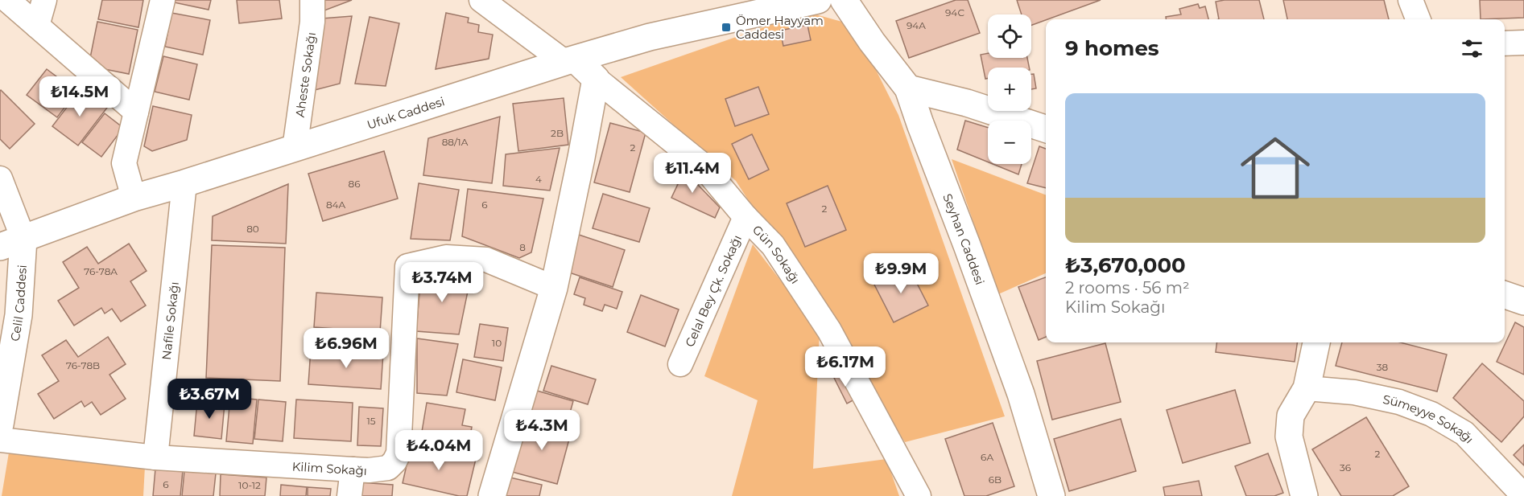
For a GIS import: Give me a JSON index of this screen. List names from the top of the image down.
{
  "streets": {
    "street": [
      "Aheste Sokağı",
      "Ufuk Caddesi",
      "Seyhan Caddesi",
      "Gün Sokağı",
      "Celal Bey Çk. Sokağı",
      "Celil Caddesi",
      "Nafile Sokağı",
      "Sümeyye Sokağı",
      "Kilim Sokağı"
    ]
  },
  "crossings": [
    ["Aheste Sokağı", "Ufuk Caddesi"],
    ["Ufuk Caddesi", "Gün Sokağı"],
    ["Ufuk Caddesi", "Celil Caddesi"],
    ["Ufuk Caddesi", "Nafile Sokağı"],
    ["Gün Sokağı", "Celal Bey Çk. Sokağı"],
    ["Nafile Sokağı", "Kilim Sokağı"]
  ],
  "places": {
    "transit": ["Ömer Hayyam Caddesi"]
  },
  "house_numbers": [
    "94C",
    "94A",
    "2B",
    "88/1A",
    "2",
    "4",
    "86",
    "84A",
    "6",
    "2",
    "80",
    "8",
    "76-78A",
    "10",
    "76-78B",
    "38",
    "15",
    "2",
    "6A",
    "36",
    "6B",
    "6",
    "10-12"
  ],
  "page": {
    "map_buttons": ["+", "−"],
    "heading": "9 homes",
    "price": [
      "₺14.5M",
      "₺11.4M",
      "₺9.9M",
      "₺3.74M",
      "₺6.96M",
      "₺6.17M",
      "₺3.67M",
      "₺4.3M",
      "₺4.04M"
    ],
    "list": [
      {
        "name": "₺3,670,000",
        "note": "2 rooms · 56 m² · Kilim Sokağı"
      }
    ]
  }
}
